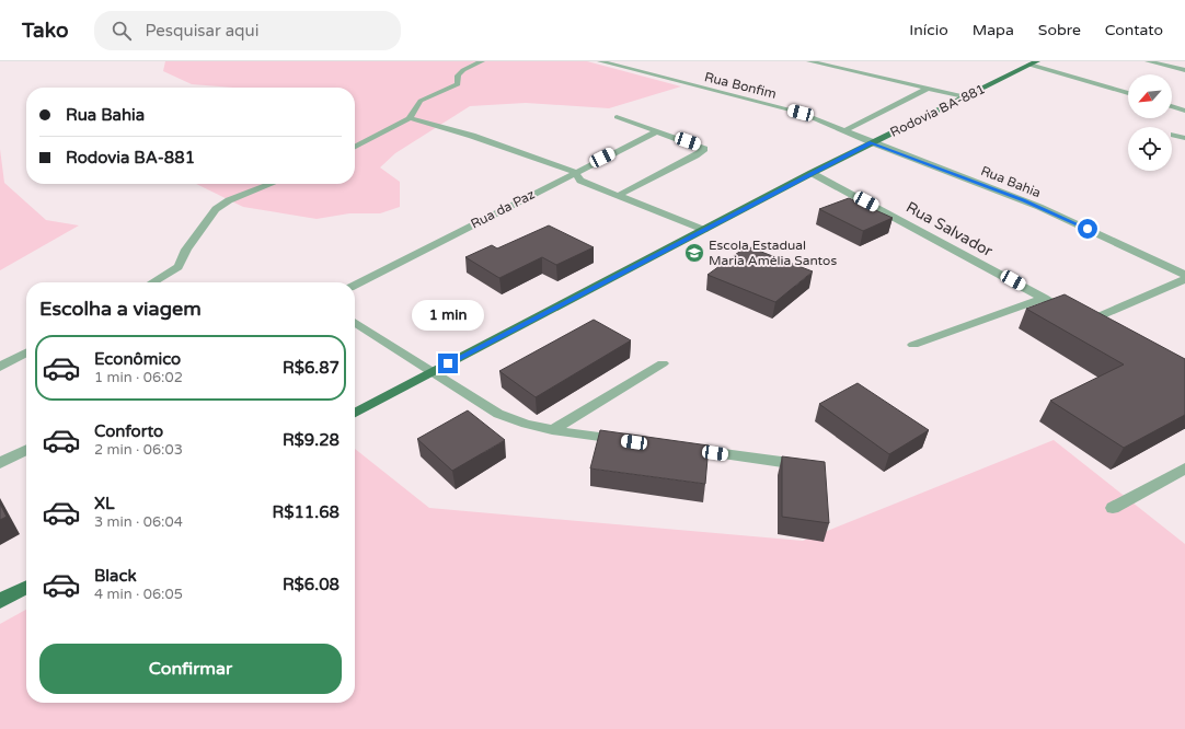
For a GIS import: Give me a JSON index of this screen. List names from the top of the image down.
{
  "streets": {
    "main road": ["Rodovia BA-881"],
    "street": [
      "Rua Bonfim",
      "Rua Bahia",
      "Rua da Paz",
      "Rua Salvador"
    ]
  },
  "crossings": [
    ["Rua Bonfim", "Rodovia BA-881"],
    ["Rua Bonfim", "Rua Bahia"],
    ["Rodovia BA-881", "Rua Bahia"],
    ["Rodovia BA-881", "Rua Salvador"]
  ],
  "places": {
    "school or university": ["Escola Estadual Maria Amélia Santos"]
  },
  "north": "bottom left",
  "page": {
    "header": "Tako",
    "search": "Pesquisar aqui",
    "nav": [
      "Início",
      "Mapa",
      "Sobre",
      "Contato"
    ],
    "banner": ["Rua Bahia", "Rodovia BA-881"],
    "heading": "Escolha a viagem",
    "bubble": "1 min",
    "list": [
      {
        "name": "Econômico",
        "note": "1 min · 06:02",
        "value": "R$6.87"
      },
      {
        "name": "Conforto",
        "note": "2 min · 06:03",
        "value": "R$9.28"
      },
      {
        "name": "XL",
        "note": "3 min · 06:04",
        "value": "R$11.68"
      },
      {
        "name": "Black",
        "note": "4 min · 06:05",
        "value": "R$6.08"
      }
    ],
    "buttons": "Confirmar"
  }
}
